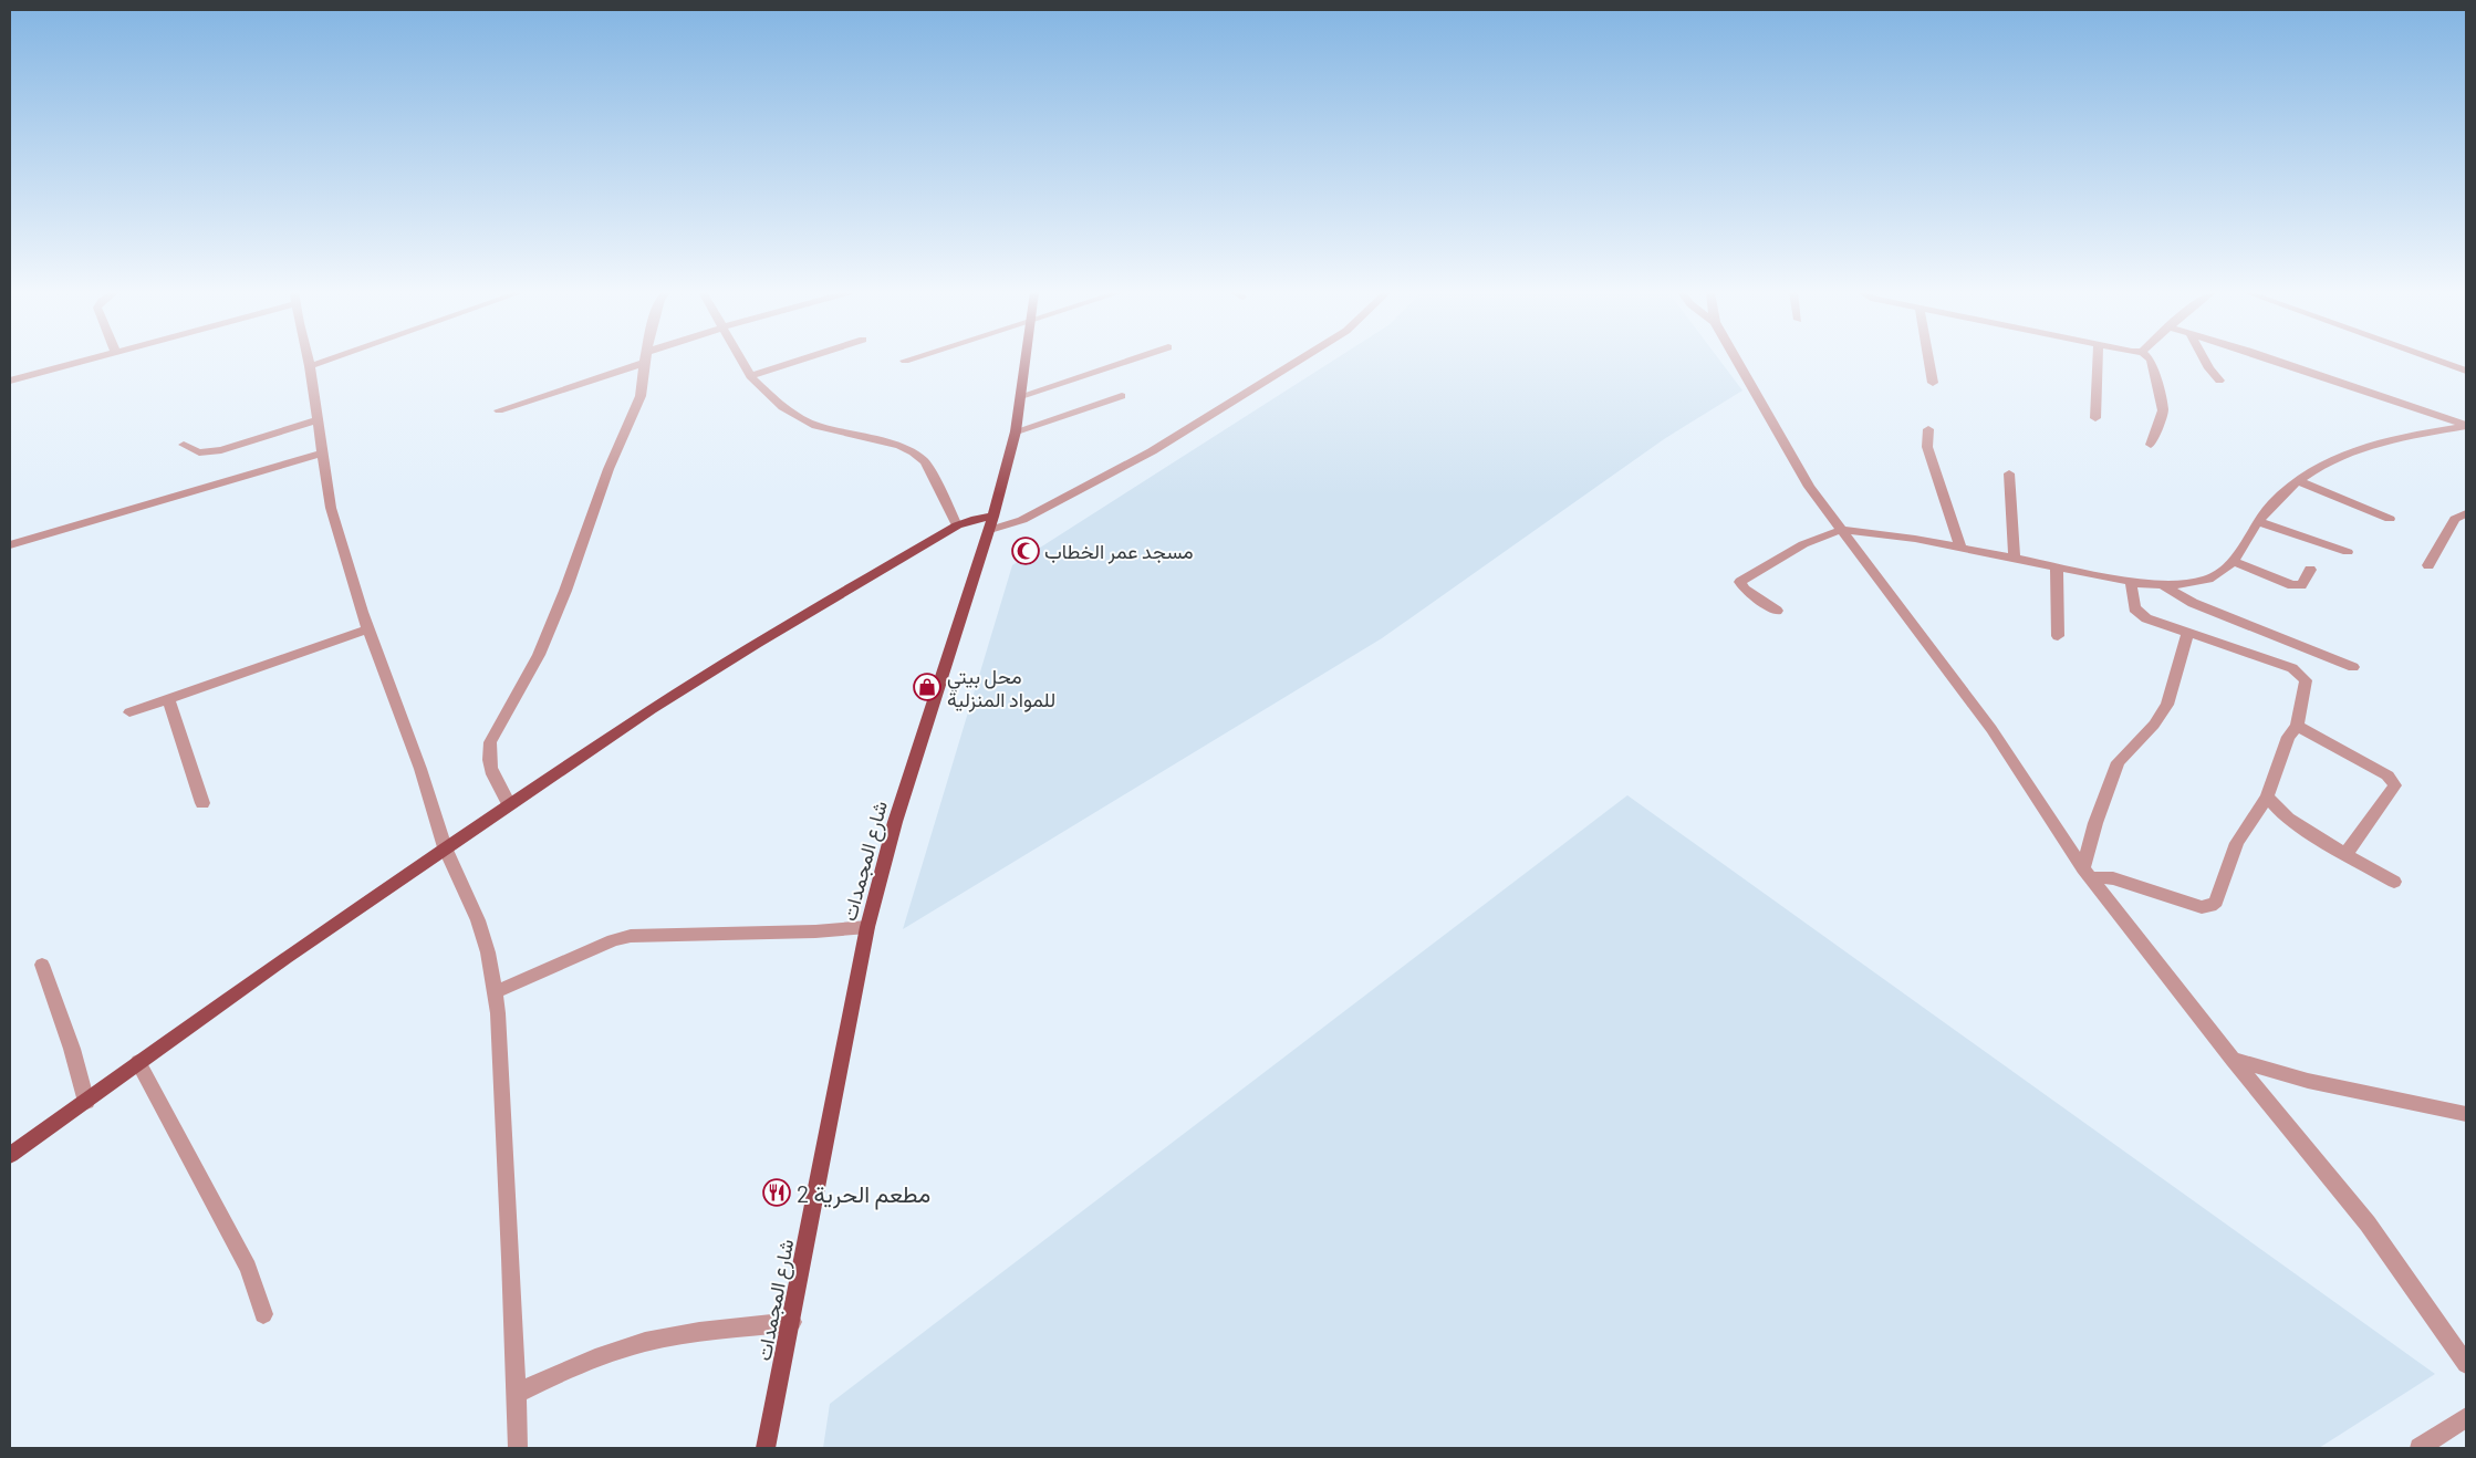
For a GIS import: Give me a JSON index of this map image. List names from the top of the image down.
{
  "streets": {
    "main road": ["شارع المجمدات"]
  },
  "places": {
    "mosque": ["مسجد عمر الخطاب"],
    "shop": ["محل بيتي للمواد المنزلية"],
    "restaurant": ["مطعم الحرية 2"]
  }
}
